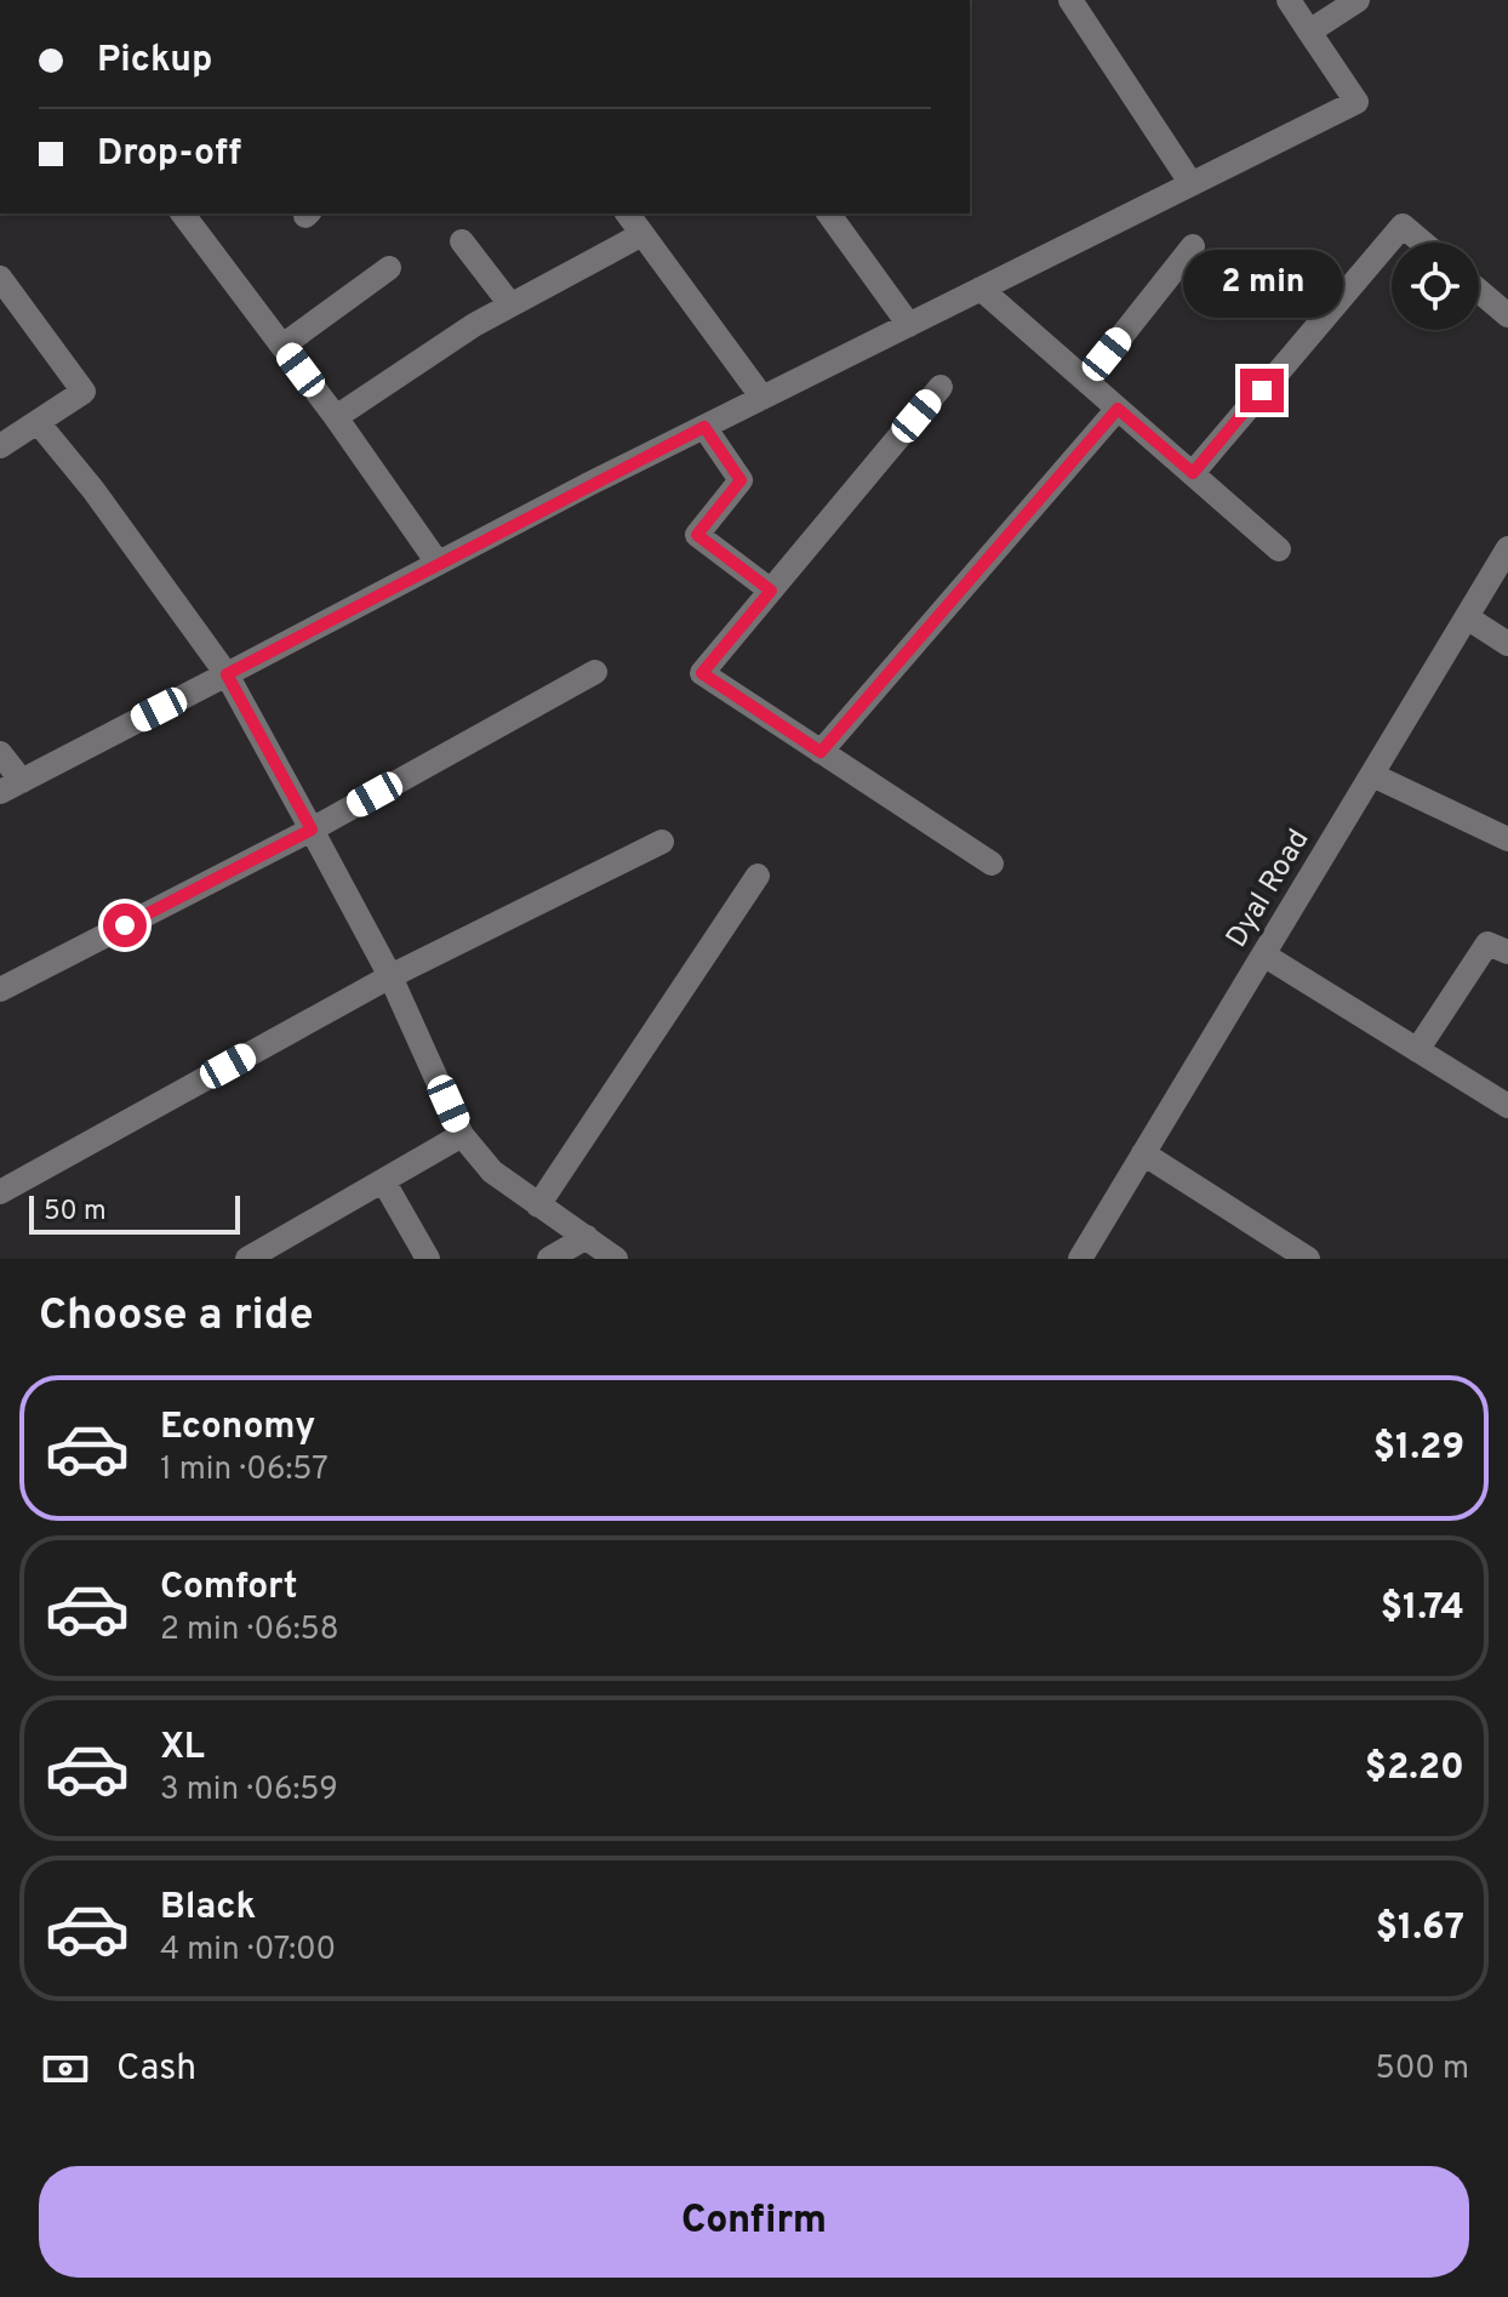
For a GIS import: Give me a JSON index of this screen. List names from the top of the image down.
{
  "streets": {
    "street": ["Dyal Road"]
  },
  "scale_bar": "50 m",
  "page": {
    "banner": ["Pickup", "Drop-off"],
    "bubble": "2 min",
    "scale": "50 m",
    "heading": "Choose a ride",
    "list": [
      {
        "name": "Economy",
        "note": "1 min · 06:57",
        "value": "$1.29"
      },
      {
        "name": "Comfort",
        "note": "2 min · 06:58",
        "value": "$1.74"
      },
      {
        "name": "XL",
        "note": "3 min · 06:59",
        "value": "$2.20"
      },
      {
        "name": "Black",
        "note": "4 min · 07:00",
        "value": "$1.67"
      }
    ],
    "pay": ["Cash", "500 m"],
    "buttons": "Confirm"
  }
}
